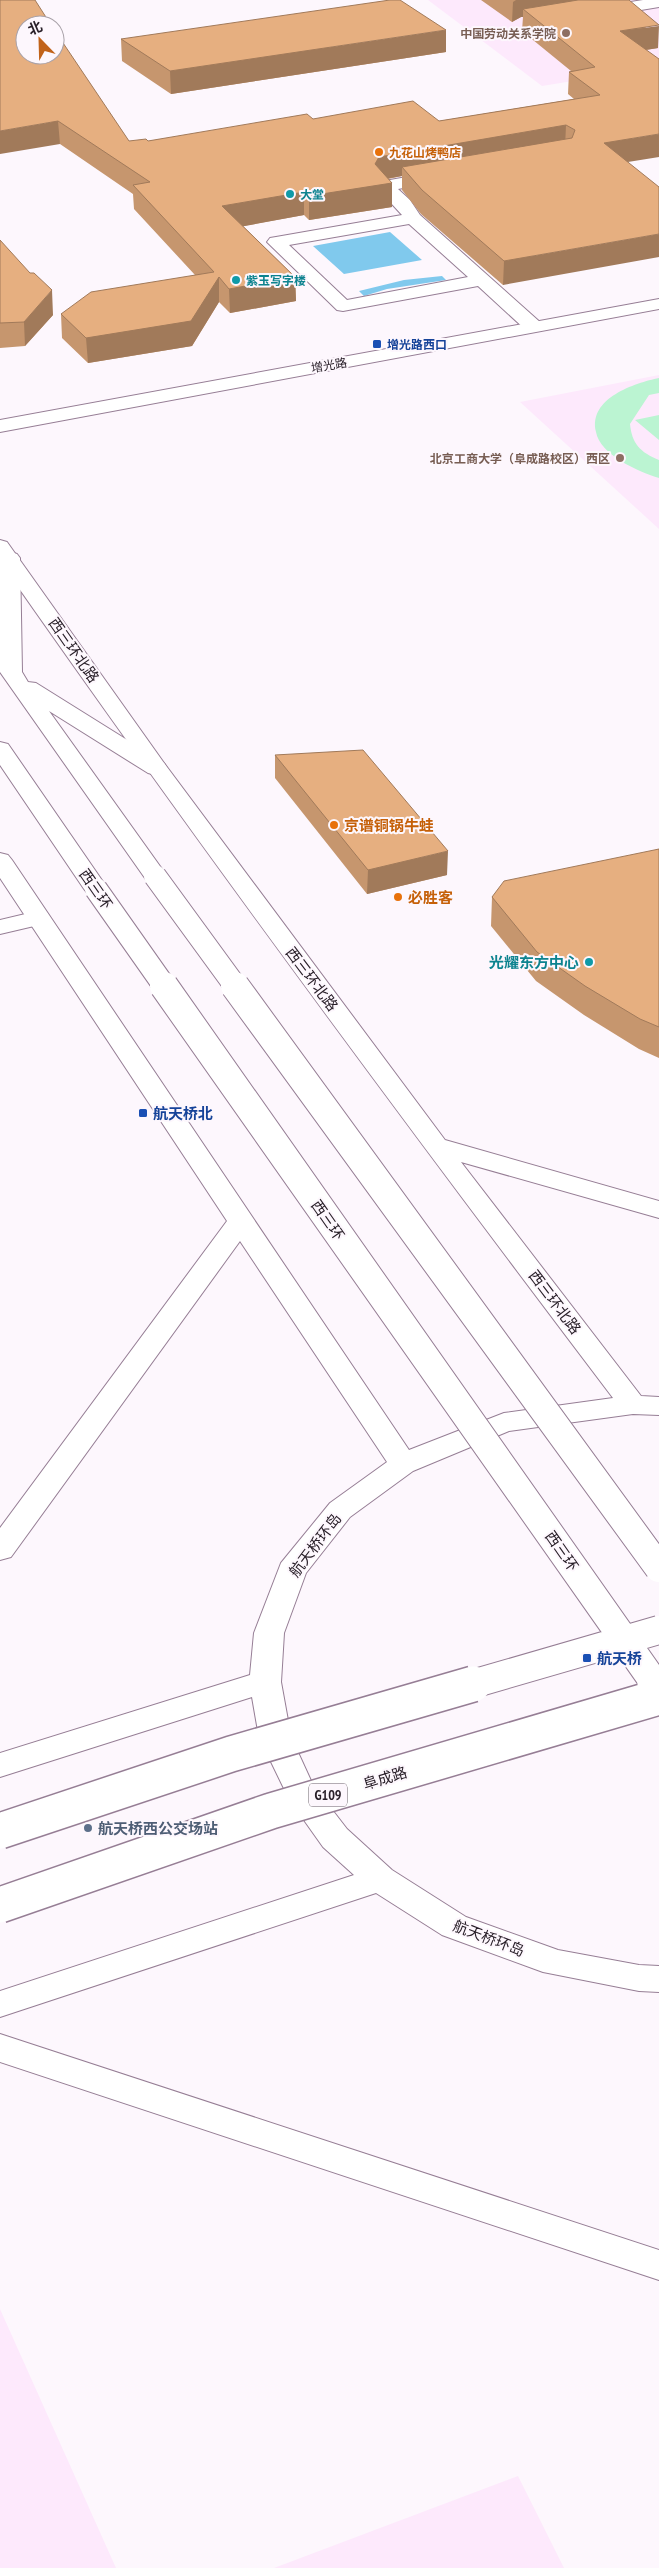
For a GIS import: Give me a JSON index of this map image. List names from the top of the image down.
{
  "streets": {
    "main road": [
      "增光路",
      "西三环北路",
      "西三环",
      "航天桥环岛",
      "阜成路",
      "G109"
    ]
  },
  "crossings": [
    ["西三环北路", "航天桥环岛"]
  ],
  "places": {
    "other": [
      "中国劳动关系学院",
      "九花山烤鸭店",
      "大堂",
      "紫玉写字楼",
      "北京工商大学（阜成路校区）西区",
      "京谱铜锅牛蛙",
      "必胜客",
      "光耀东方中心",
      "航天桥西公交场站"
    ],
    "transit": ["增光路西口", "航天桥北", "航天桥"]
  },
  "north": "top left"
}
